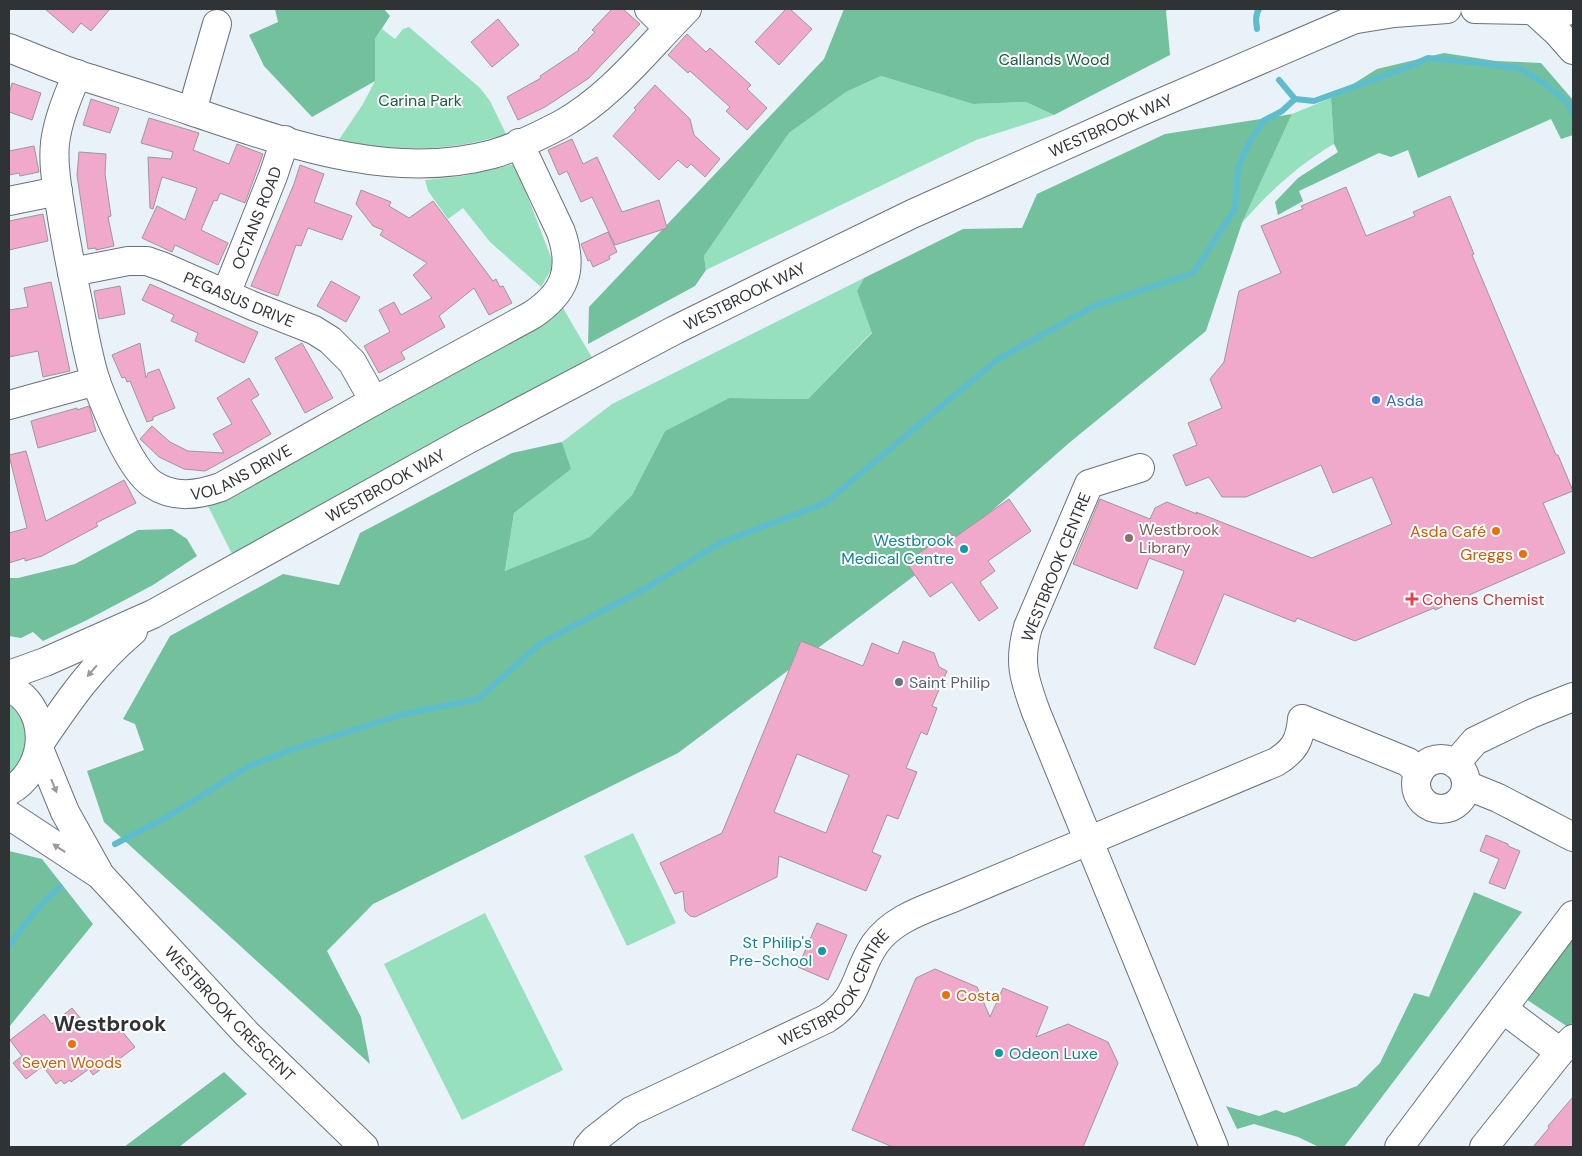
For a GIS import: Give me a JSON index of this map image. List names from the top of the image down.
{
  "streets": {
    "street": [
      "WESTBROOK WAY",
      "OCTANS ROAD",
      "PEGASUS DRIVE",
      "VOLANS DRIVE",
      "WESTBROOK CENTRE",
      "WESTBROOK CRESCENT"
    ]
  },
  "crossings": [
    ["WESTBROOK WAY", "WESTBROOK CRESCENT"],
    ["OCTANS ROAD", "PEGASUS DRIVE"],
    ["PEGASUS DRIVE", "VOLANS DRIVE"]
  ],
  "districts": ["Westbrook"],
  "parks": ["Callands Wood", "Carina Park"],
  "places": {
    "other": [
      "Asda",
      "Asda Café",
      "Westbrook Library",
      "Westbrook Medical Centre",
      "Greggs",
      "Saint Philip",
      "St Philip's Pre-School",
      "Costa",
      "Seven Woods",
      "Odeon Luxe"
    ],
    "health": ["Cohens Chemist"]
  }
}
